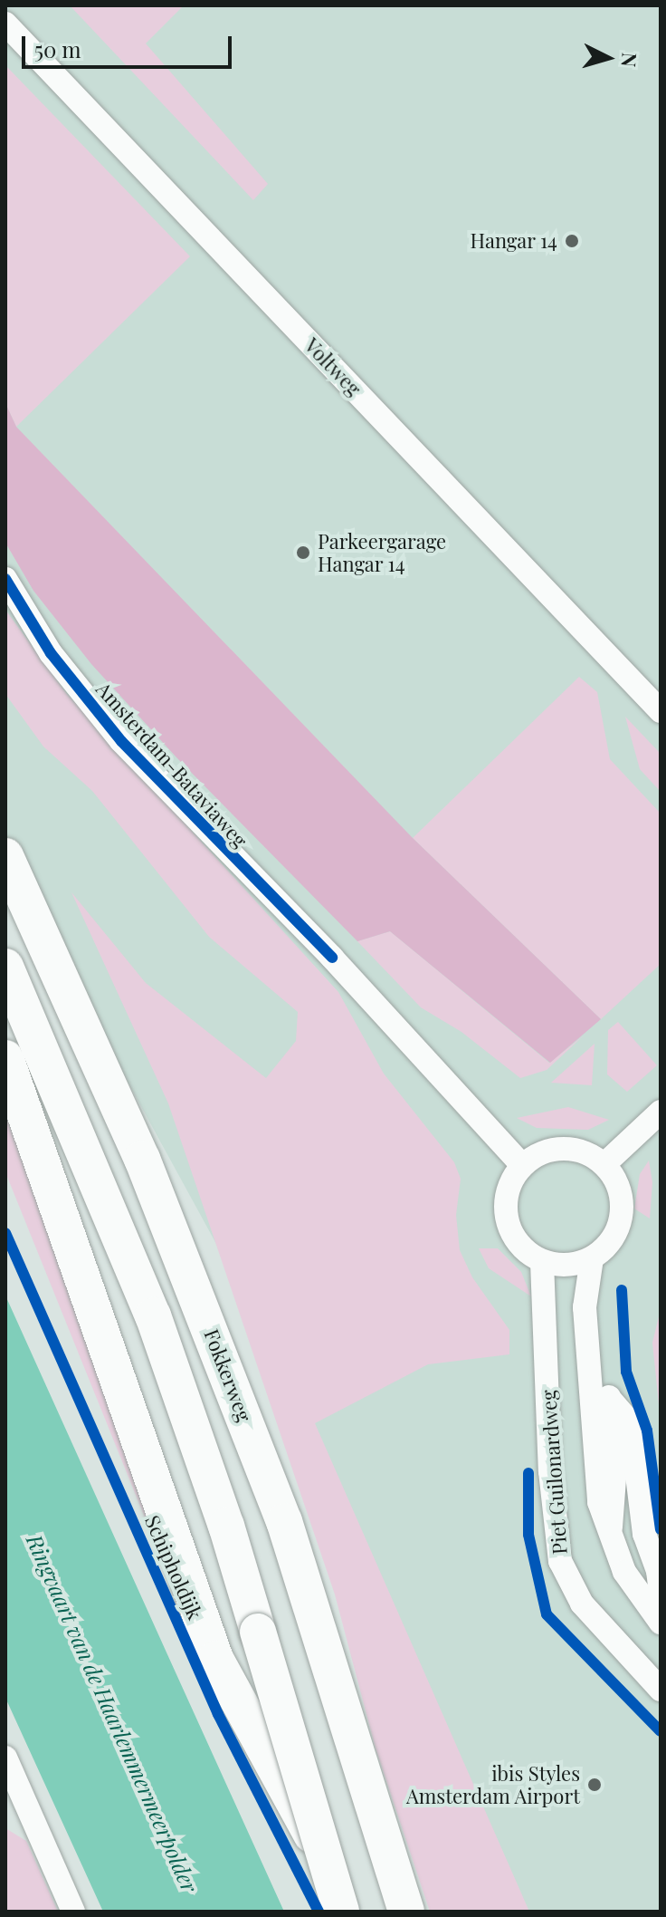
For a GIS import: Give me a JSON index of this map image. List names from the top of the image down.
{
  "streets": {
    "main road": ["Fokkerweg"],
    "street": ["Voltweg", "Amsterdam-Bataviaweg", "Piet Guilonardweg"],
    "cycle path": ["Schipholdijk"]
  },
  "crossings": [
    ["Amsterdam-Bataviaweg", "Piet Guilonardweg"]
  ],
  "water": ["Ringvaart van de Haarlemmermeerpolder"],
  "places": ["Hangar 14", "Parkeergarage Hangar 14", "ibis Styles Amsterdam Airport"],
  "scale_bar": "50 m",
  "north": "right"
}
